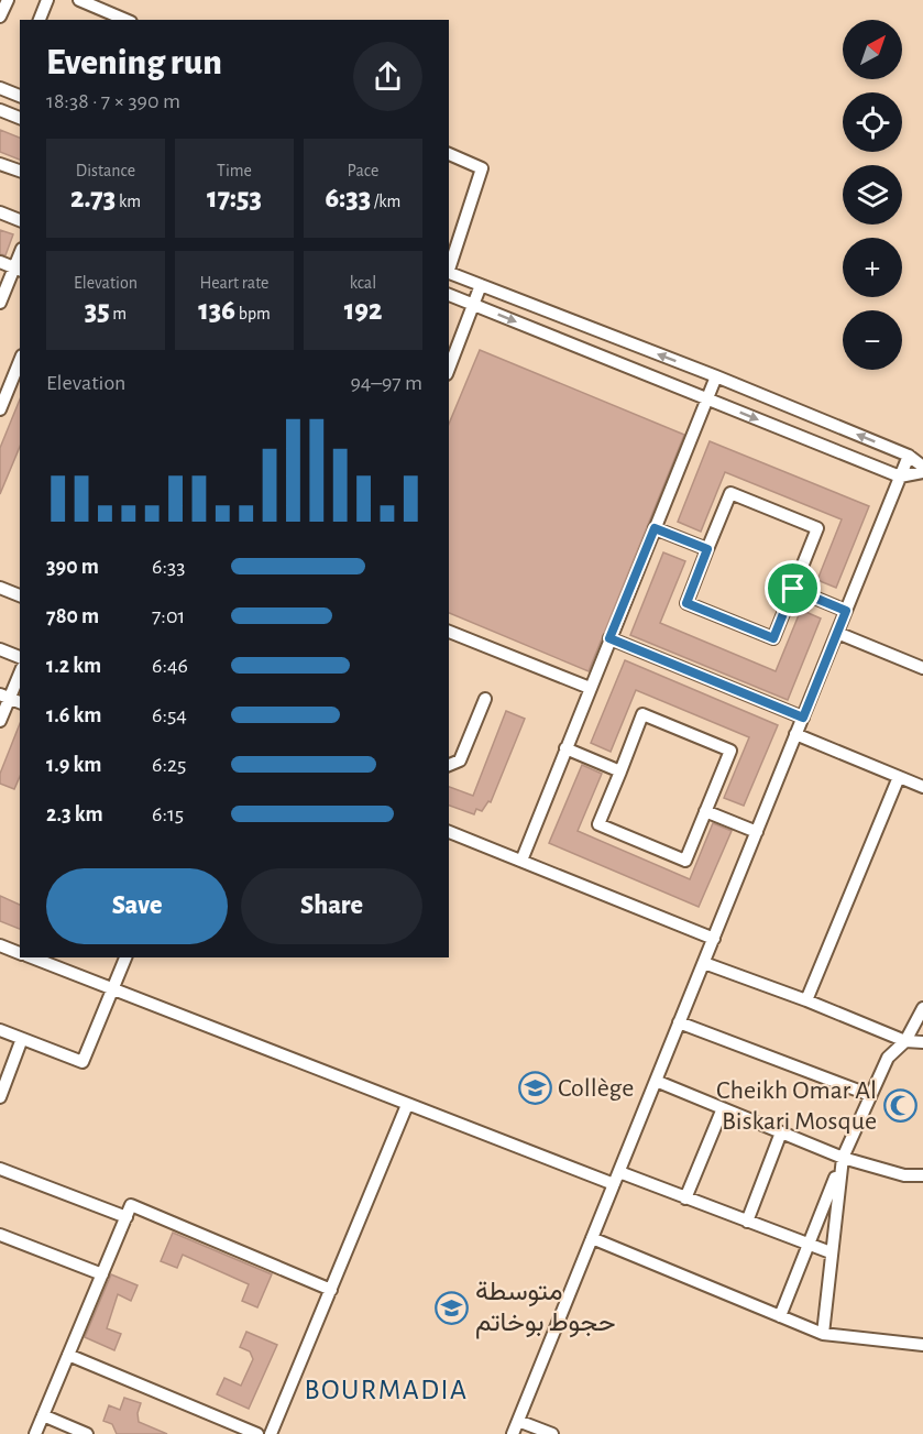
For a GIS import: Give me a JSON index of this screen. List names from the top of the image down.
{
  "districts": ["BOURMADIA"],
  "places": {
    "school or university": ["Collège", "متوسطة حجوط بوخاتم"],
    "mosque": ["Cheikh Omar Al Biskari Mosque"]
  },
  "north": "top right",
  "page": {
    "map_buttons": ["+", "−"],
    "heading": ["Evening run", "18:38 · 7 × 390 m"],
    "stats": [
      ["Distance", "2.73 km"],
      ["Time", "17:53"],
      ["Pace", "6:33 /km"],
      ["Elevation", "35 m"],
      ["Heart rate", "136 bpm"],
      ["kcal", "192"]
    ],
    "chart": ["Elevation", "94–97 m"],
    "list": [
      {
        "name": "390 m",
        "note": "6:33"
      },
      {
        "name": "780 m",
        "note": "7:01"
      },
      {
        "name": "1.2 km",
        "note": "6:46"
      },
      {
        "name": "1.6 km",
        "note": "6:54"
      },
      {
        "name": "1.9 km",
        "note": "6:25"
      },
      {
        "name": "2.3 km",
        "note": "6:15"
      }
    ],
    "buttons": ["Save", "Share"]
  }
}
